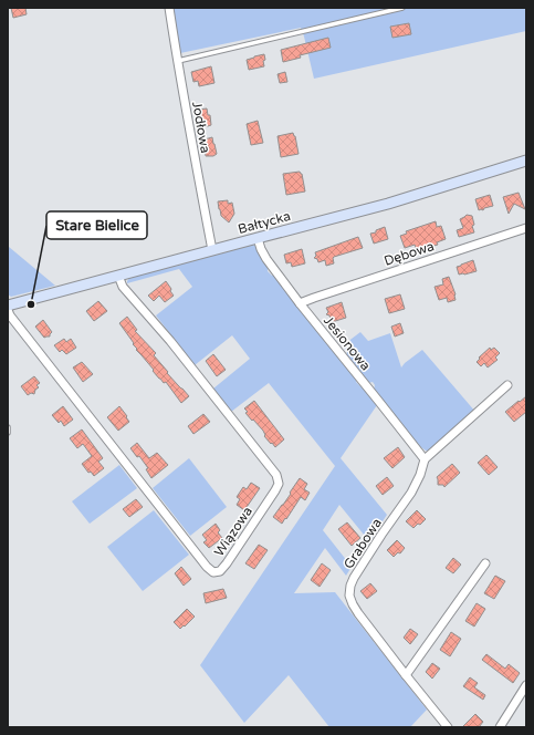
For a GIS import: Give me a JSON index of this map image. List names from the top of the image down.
{
  "streets": {
    "street": [
      "Jodłowa",
      "Bałtycka",
      "Dębowa",
      "Jesionowa",
      "Wiązowa",
      "Grabowa"
    ]
  },
  "crossings": [
    ["Jodłowa", "Bałtycka"],
    ["Bałtycka", "Jesionowa"],
    ["Bałtycka", "Wiązowa"],
    ["Dębowa", "Jesionowa"],
    ["Jesionowa", "Grabowa"]
  ],
  "places": ["Stare Bielice"]
}
